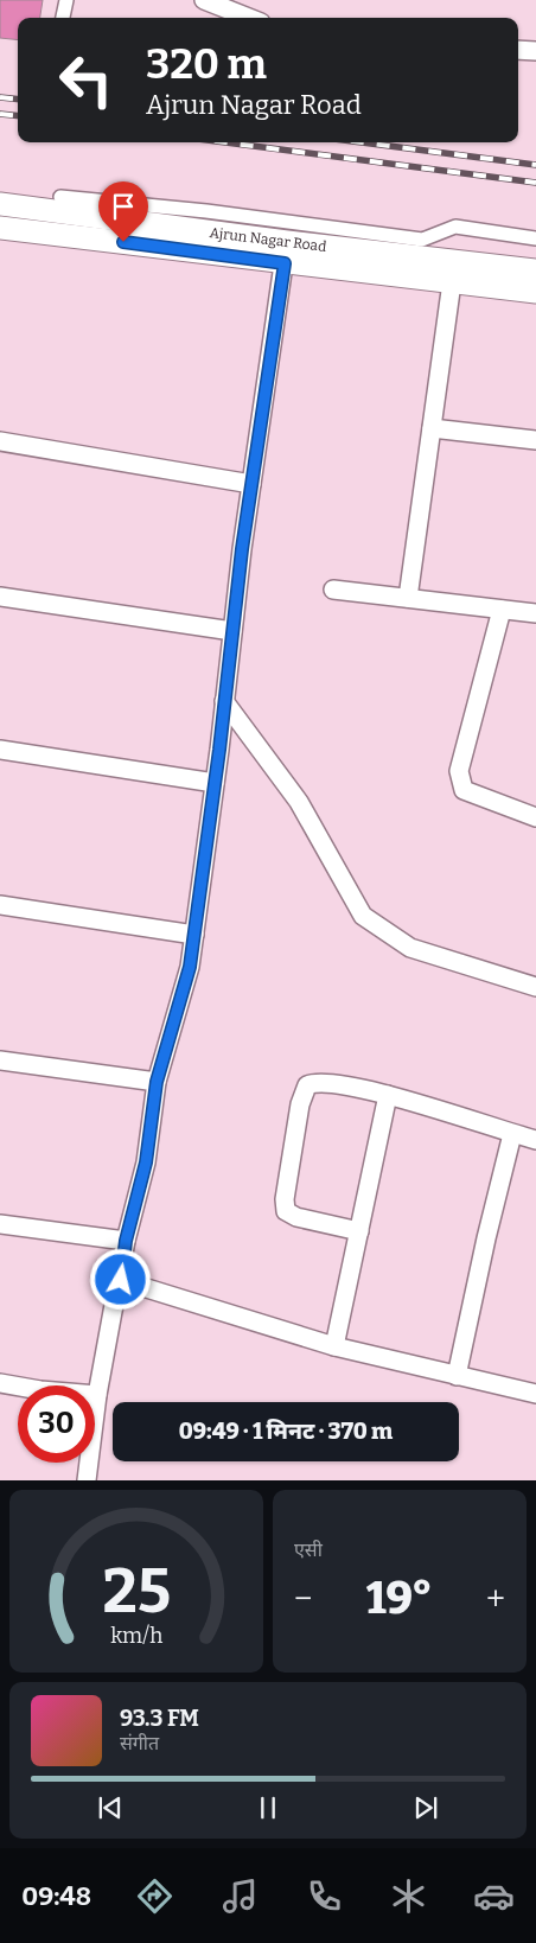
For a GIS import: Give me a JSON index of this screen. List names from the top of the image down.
{
  "streets": {
    "street": ["Ajrun Nagar Road"]
  },
  "page": {
    "turn": ["320 m", "Ajrun Nagar Road"],
    "limit": "30",
    "trip": "09:49 · 1 मिनट · 370 m",
    "tile": "एसी",
    "heat": ["−", "19°", "+"],
    "song": ["93.3 FM", "संगीत"],
    "tabs": "09:48",
    "gauge": ["25", "km/h"]
  }
}
